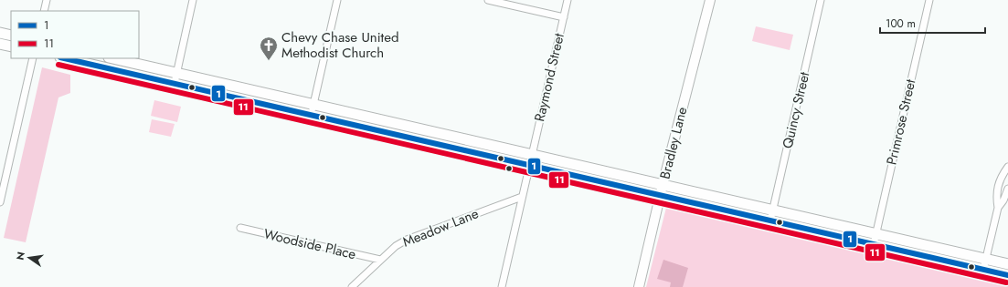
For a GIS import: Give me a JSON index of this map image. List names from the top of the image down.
{
  "streets": {
    "street": [
      "Raymond Street",
      "Quincy Street",
      "Primrose Street",
      "Bradley Lane",
      "Meadow Lane",
      "Woodside Place"
    ]
  },
  "crossings": [
    ["Raymond Street", "Meadow Lane"],
    ["Meadow Lane", "Woodside Place"]
  ],
  "places": {
    "church": ["Chevy Chase United Methodist Church"]
  },
  "lines": ["transit line 1", "transit line 11"],
  "legend": ["1", "11"],
  "scale_bar": "100 m",
  "north": "left"
}
